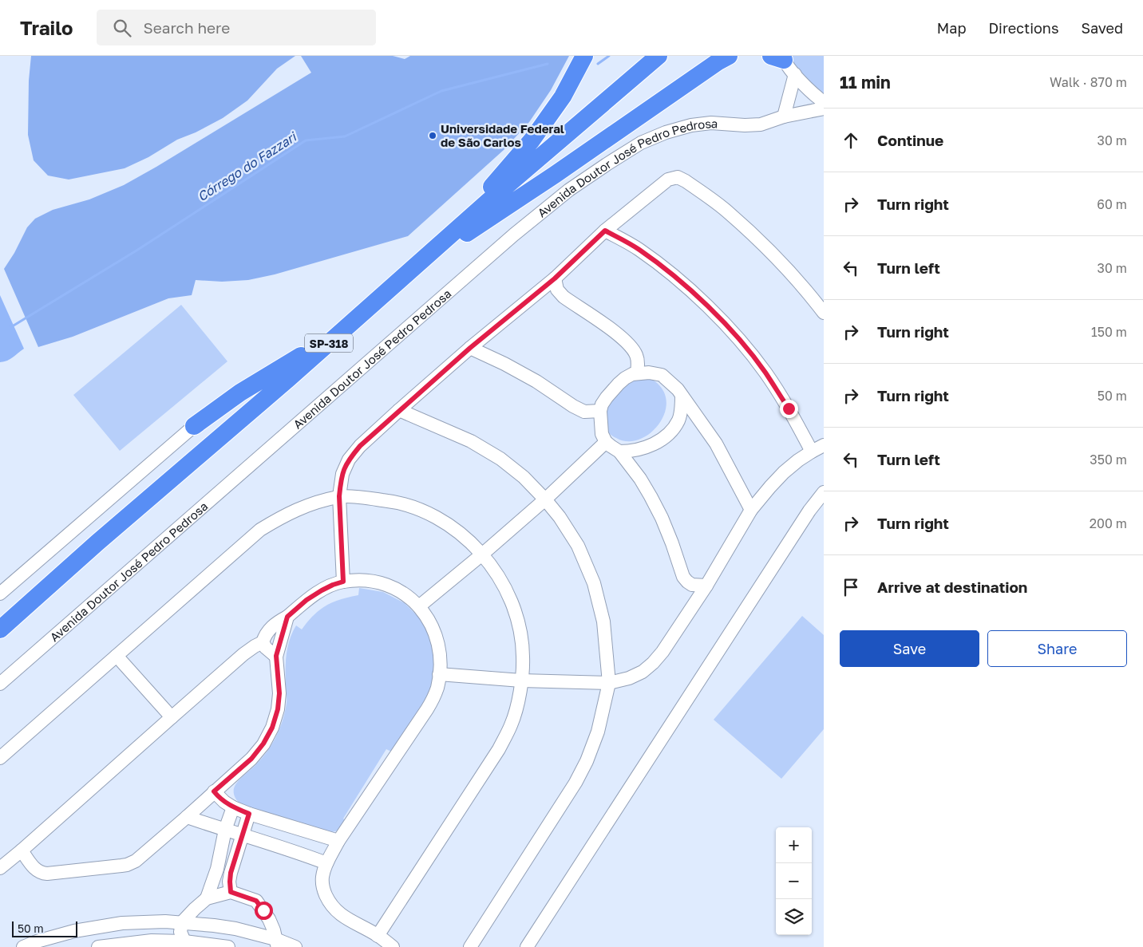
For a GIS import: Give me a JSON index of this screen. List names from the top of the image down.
{
  "streets": {
    "highway": ["SP-318"],
    "street": ["Avenida Doutor José Pedro Pedrosa"]
  },
  "water": ["Córrego do Fazzari"],
  "places": ["Universidade Federal de São Carlos"],
  "scale_bar": "50 m",
  "page": {
    "header": "Trailo",
    "search": "Search here",
    "nav": ["Map", "Directions", "Saved"],
    "heading": ["11 min", "Walk · 870 m"],
    "list": [
      ["Continue", "30 m"],
      ["Turn right", "60 m"],
      ["Turn left", "30 m"],
      ["Turn right", "150 m"],
      ["Turn right", "50 m"],
      ["Turn left", "350 m"],
      ["Turn right", "200 m"],
      "Arrive at destination"
    ],
    "buttons": ["Save", "Share"],
    "map_buttons": ["+", "−"],
    "scale": "50 m"
  }
}
